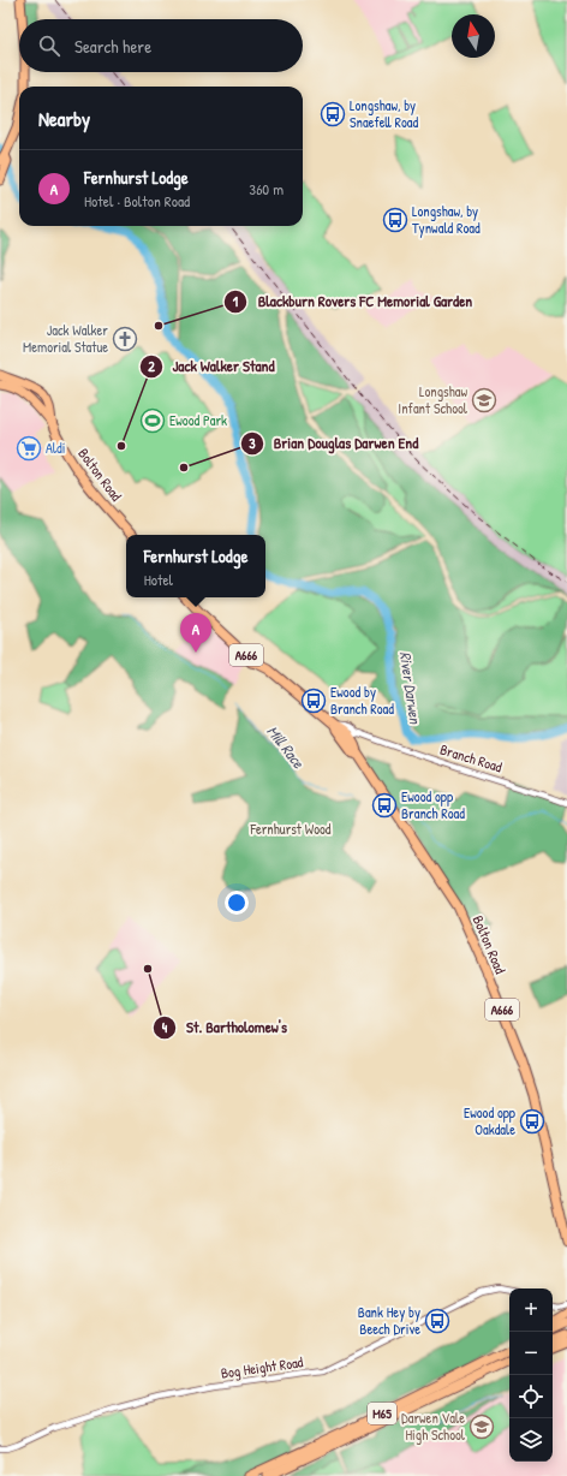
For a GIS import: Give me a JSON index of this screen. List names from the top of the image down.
{
  "streets": {
    "highway": ["Bolton Road", "A666", "M65"],
    "street": ["Branch Road", "Bog Height Road"]
  },
  "crossings": [
    ["Bolton Road", "Branch Road"]
  ],
  "water": ["River Darwen", "Mill Race"],
  "parks": ["Fernhurst Wood"],
  "places": {
    "bus stop": [
      "Longshaw, by Snaefell Road",
      "Longshaw, by Tynwald Road",
      "Ewood by Branch Road",
      "Ewood opp Branch Road",
      "Ewood opp Oakdale",
      "Bank Hey by Beech Drive"
    ],
    "other": [
      "Blackburn Rovers FC Memorial Garden",
      "Jack Walker Stand",
      "Brian Douglas Darwen End",
      "St. Bartholomew's"
    ],
    "church": ["Jack Walker Memorial Statue"],
    "school or university": ["Longshaw Infant School", "Darwen Vale High School"],
    "sports": ["Ewood Park"],
    "supermarket": ["Aldi"]
  },
  "north": "top",
  "page": {
    "search": "Search here",
    "heading": "Nearby",
    "list": [
      {
        "mark": "A",
        "name": "Fernhurst Lodge",
        "note": "Hotel · Bolton Road",
        "value": "360 m"
      }
    ],
    "popup": ["Fernhurst Lodge", "Hotel"],
    "pins": "A",
    "map_buttons": ["+", "−"]
  }
}
